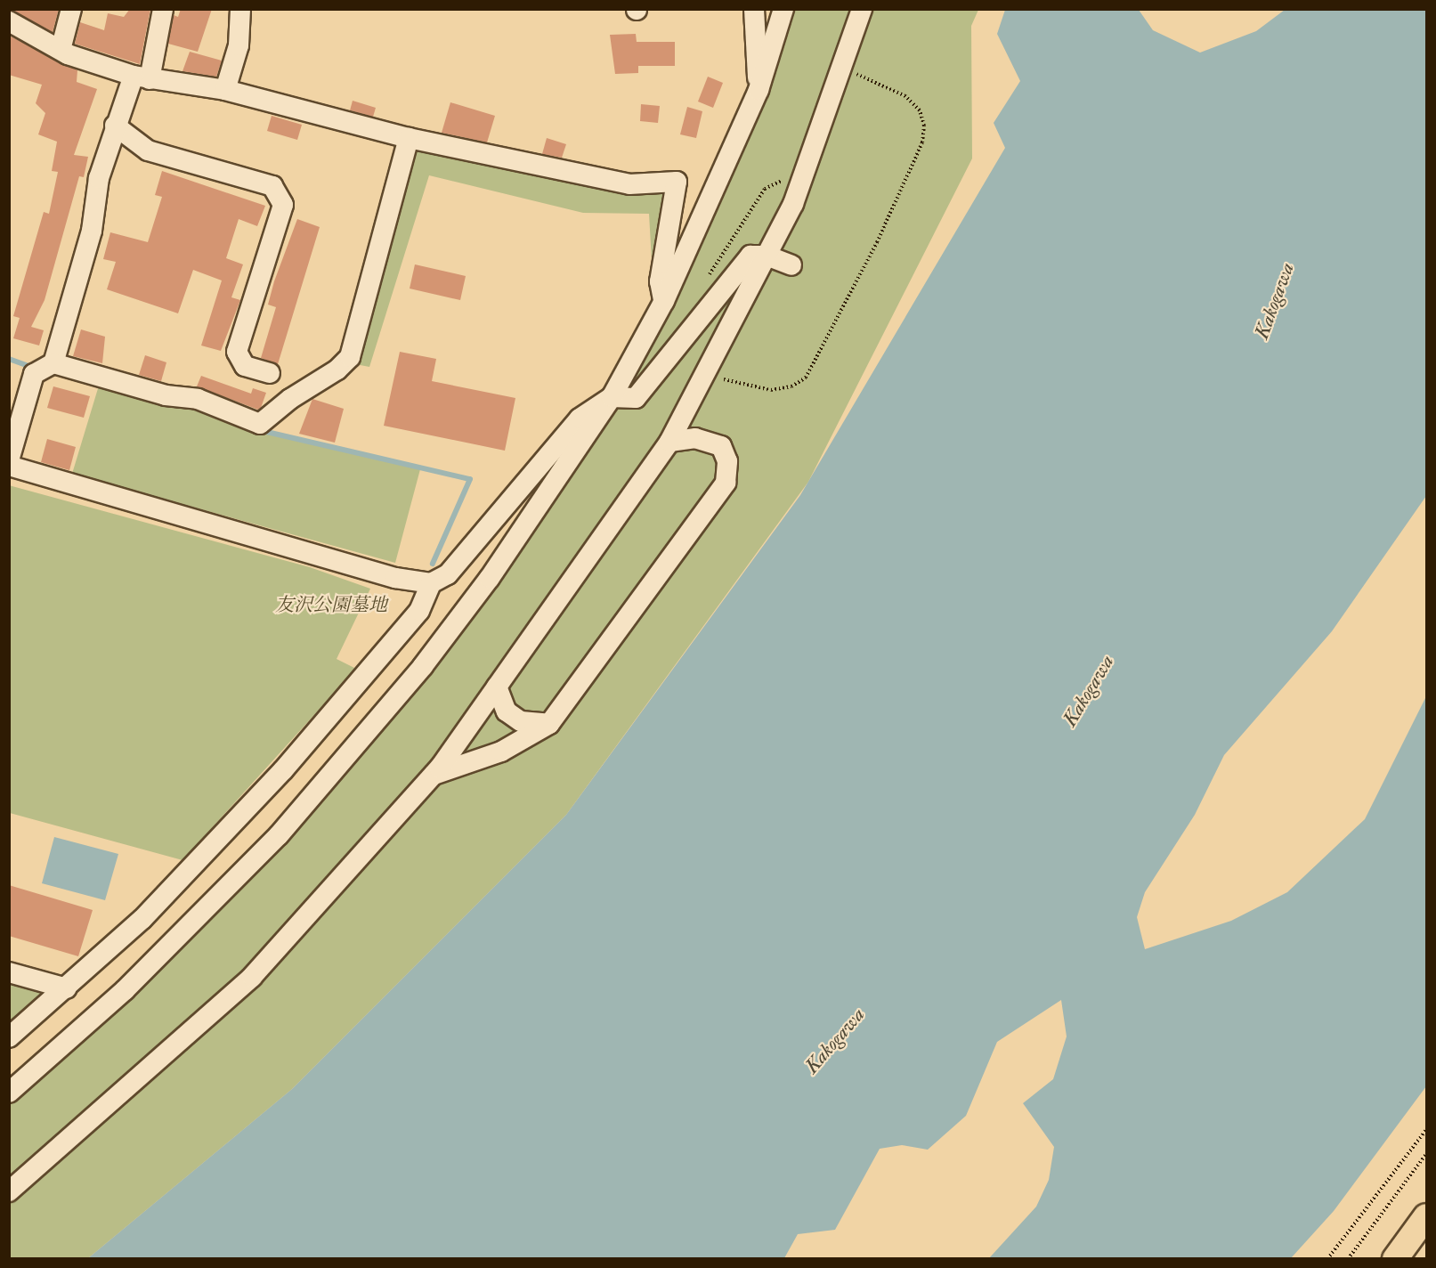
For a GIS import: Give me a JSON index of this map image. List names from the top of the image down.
{
  "water": ["Kakogawa"],
  "parks": ["友沢公園墓地"]
}
